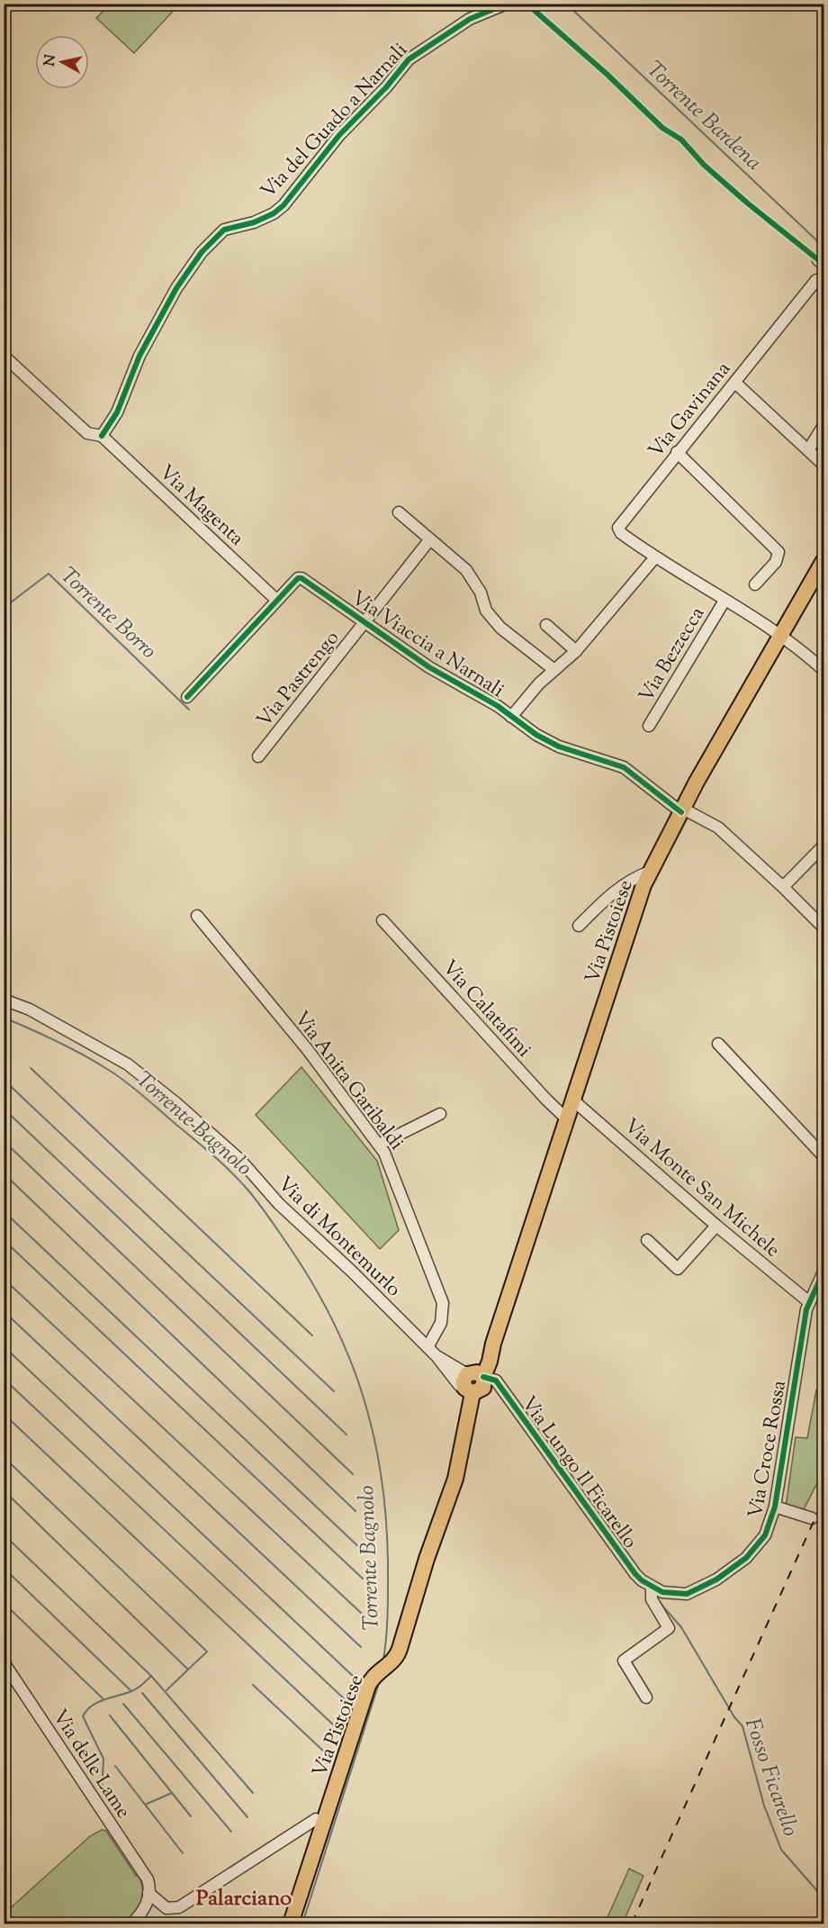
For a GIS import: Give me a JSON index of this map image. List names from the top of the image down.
{
  "streets": {
    "main road": ["Via Pistoiese"],
    "street": [
      "Via del Guado a Narnali",
      "Via Gavinana",
      "Via Magenta",
      "Via Viaccia a Narnali",
      "Via Bezzecca",
      "Via Pastrengo",
      "Via Calatafimi",
      "Via Anita Garibaldi",
      "Via Monte San Michele",
      "Via di Montemurlo",
      "Via Croce Rossa",
      "Via Lungo Il Ficarello",
      "Via delle Lame"
    ]
  },
  "crossings": [
    ["Via del Guado a Narnali", "Via Magenta"],
    ["Via Magenta", "Via Viaccia a Narnali"],
    ["Via Viaccia a Narnali", "Via Pastrengo"],
    ["Via Viaccia a Narnali", "Via Pistoiese"],
    ["Via Pistoiese", "Via Calatafimi"],
    ["Via Pistoiese", "Via Monte San Michele"],
    ["Via Pistoiese", "Via di Montemurlo"],
    ["Via Pistoiese", "Via Lungo Il Ficarello"],
    ["Via Anita Garibaldi", "Via di Montemurlo"],
    ["Via Monte San Michele", "Via Croce Rossa"],
    ["Via di Montemurlo", "Via Lungo Il Ficarello"],
    ["Via Croce Rossa", "Via Lungo Il Ficarello"]
  ],
  "districts": ["Palarciano"],
  "water": [
    "Torrente Bardena",
    "Torrente Borro",
    "Torrente Bagnolo",
    "Fosso Ficarello"
  ],
  "north": "left"
}
